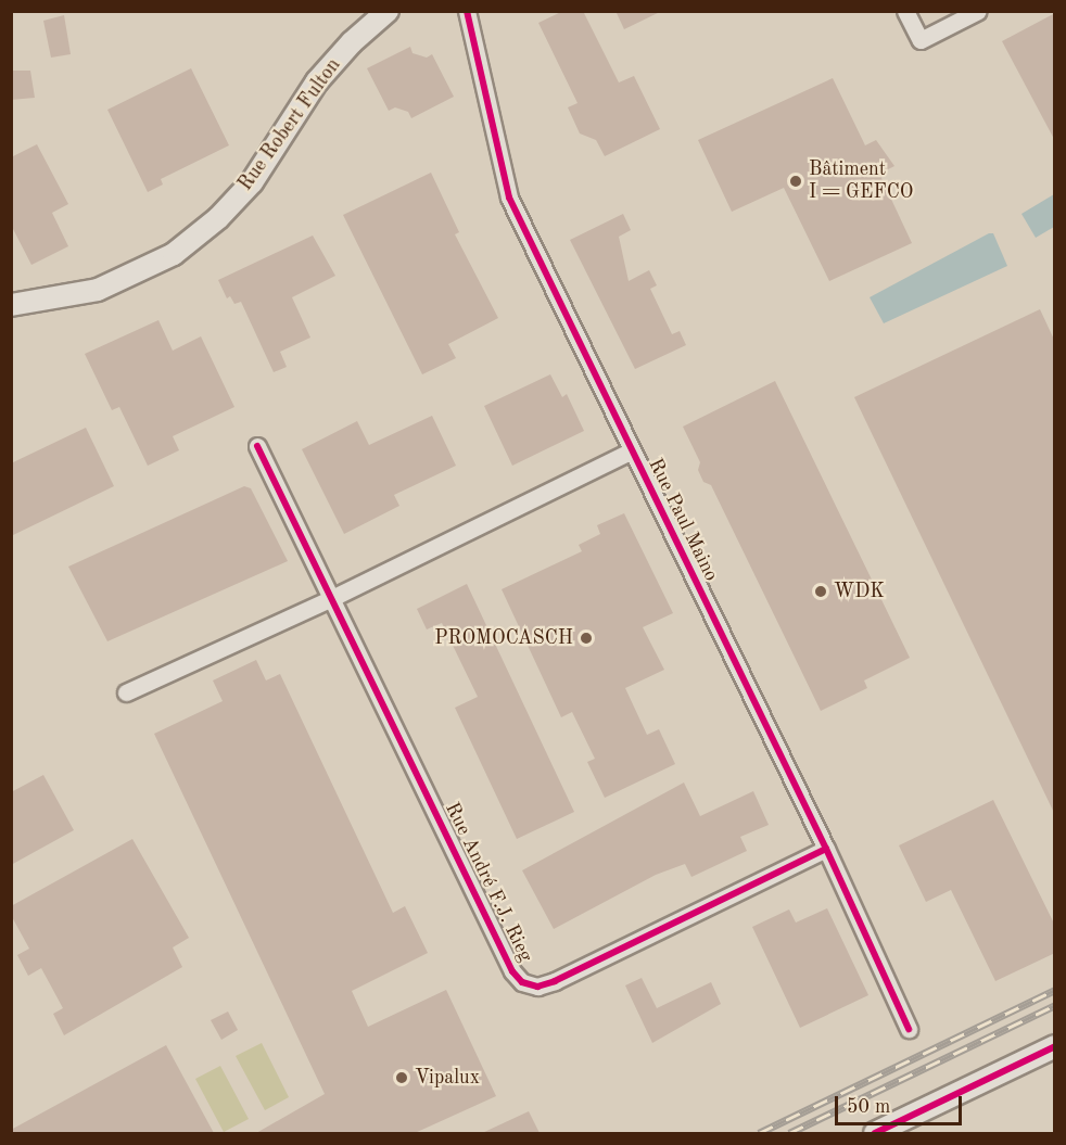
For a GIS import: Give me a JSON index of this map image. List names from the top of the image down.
{
  "streets": {
    "street": ["Rue Robert Fulton", "Rue Paul Maino", "Rue André F.J. Rieg"]
  },
  "crossings": [
    ["Rue Paul Maino", "Rue André F.J. Rieg"]
  ],
  "places": [
    "Bâtiment I = GEFCO",
    "WDK",
    "PROMOCASCH",
    "Vipalux"
  ],
  "scale_bar": "50 m"
}
